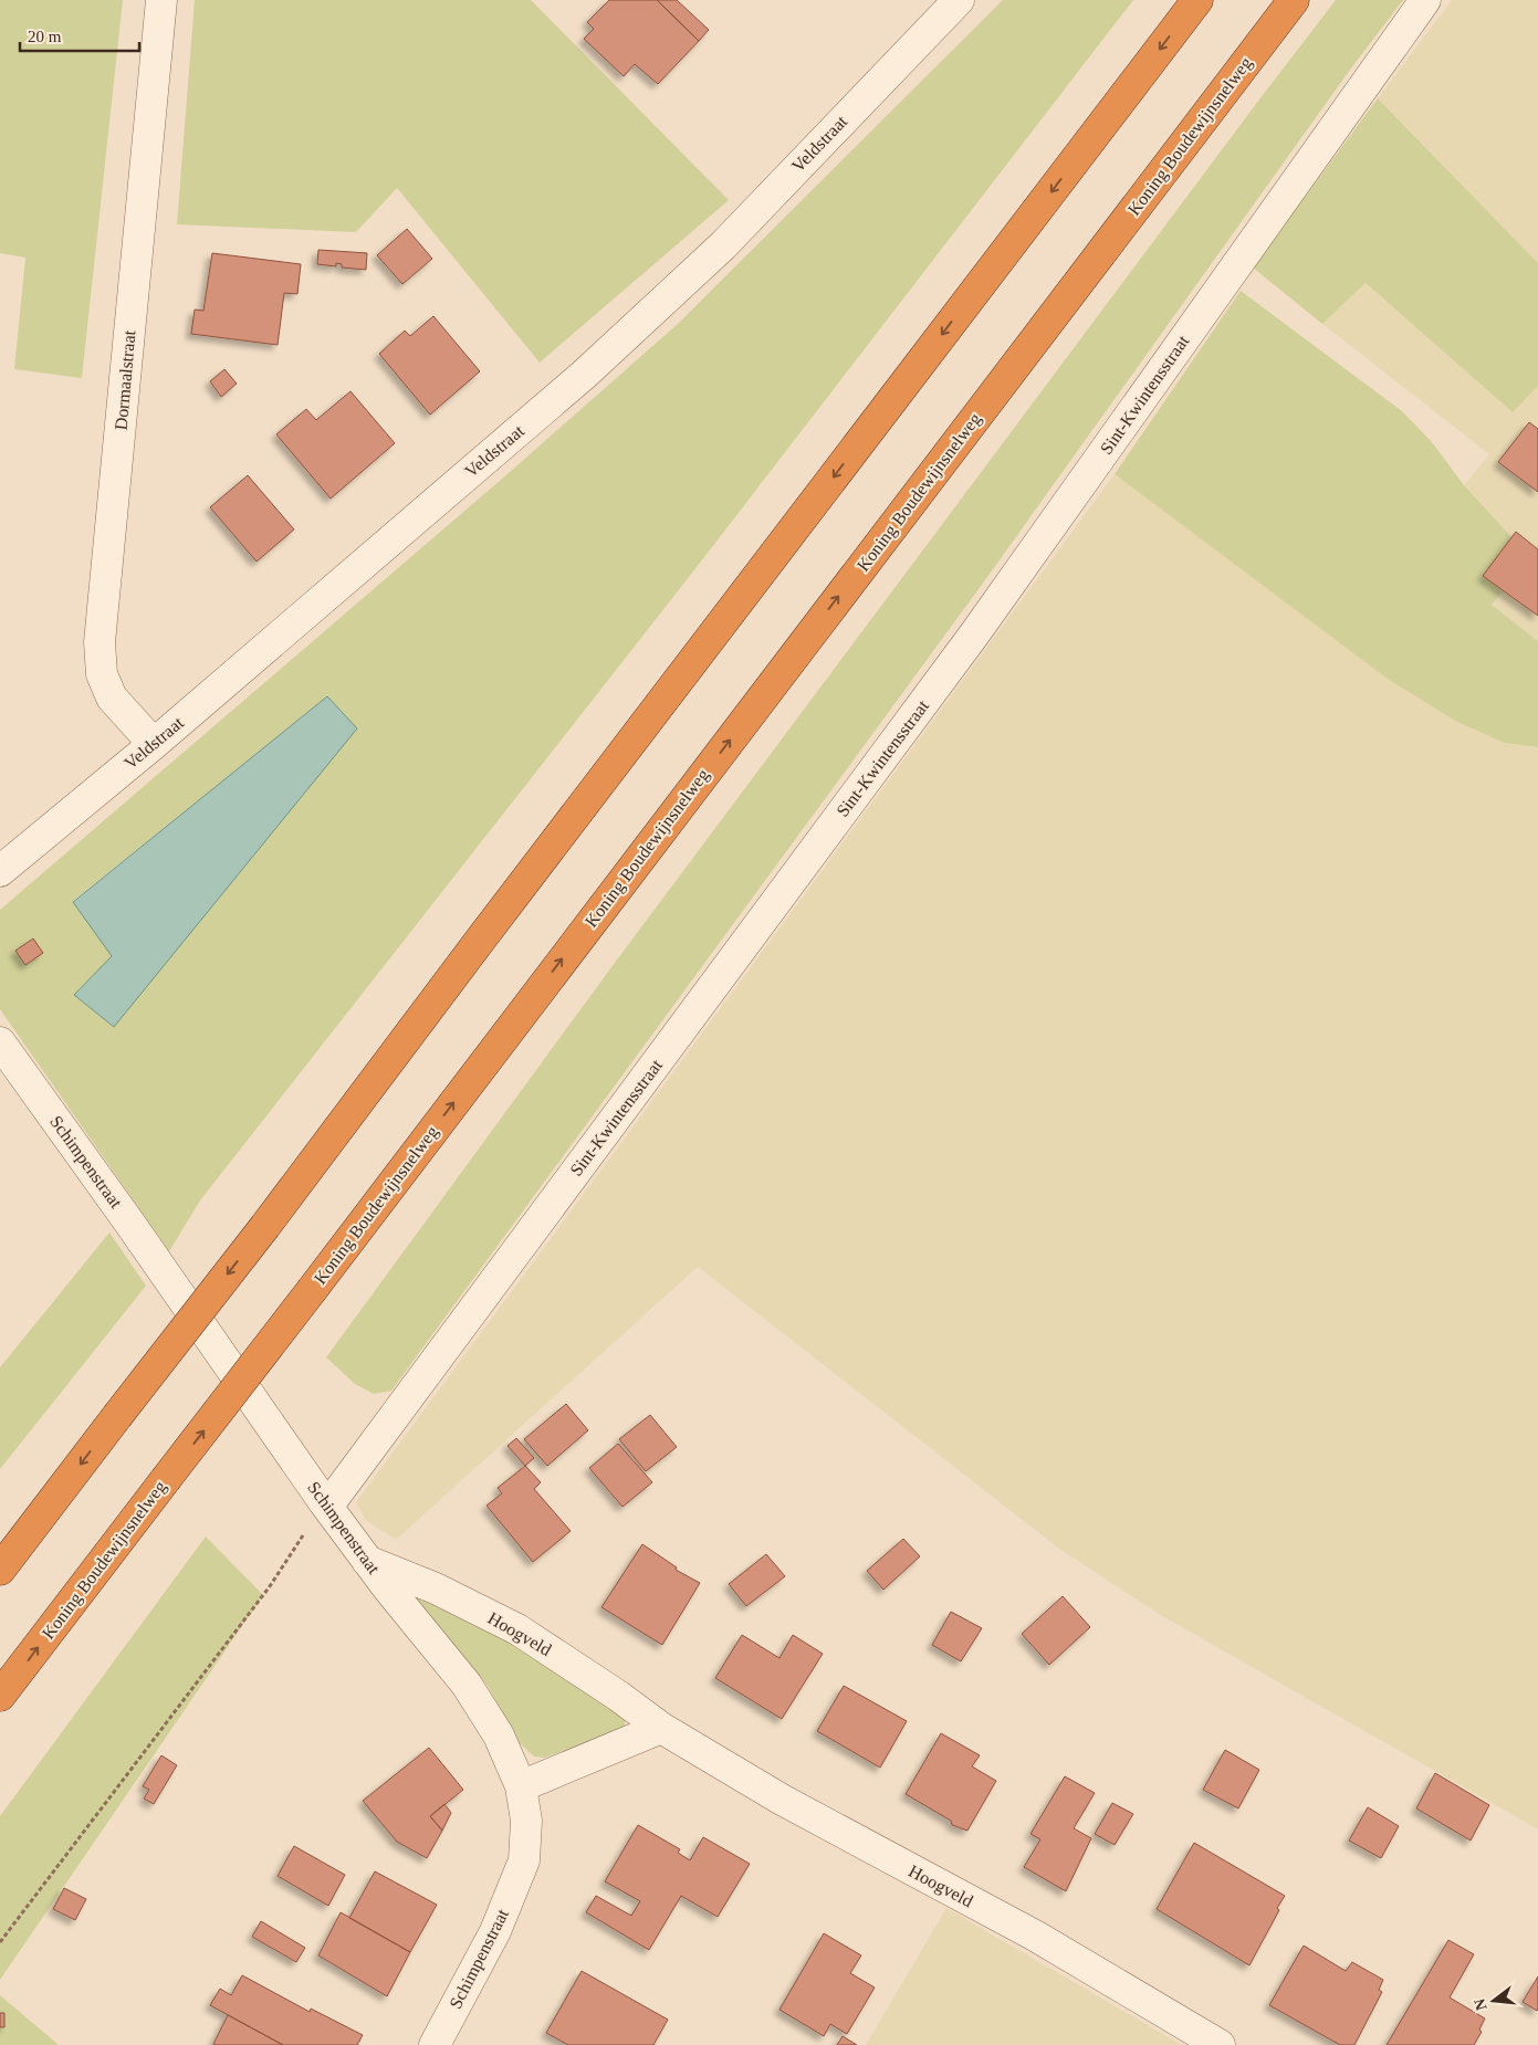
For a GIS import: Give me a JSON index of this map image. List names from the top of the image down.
{
  "streets": {
    "highway": ["Koning Boudewijnsnelweg"],
    "street": [
      "Veldstraat",
      "Dormaalstraat",
      "Sint-Kwintensstraat",
      "Schimpenstraat",
      "Hoogveld"
    ]
  },
  "crossings": [
    ["Veldstraat", "Dormaalstraat"],
    ["Sint-Kwintensstraat", "Schimpenstraat"],
    ["Schimpenstraat", "Hoogveld"]
  ],
  "scale_bar": "20 m",
  "north": "left"
}
